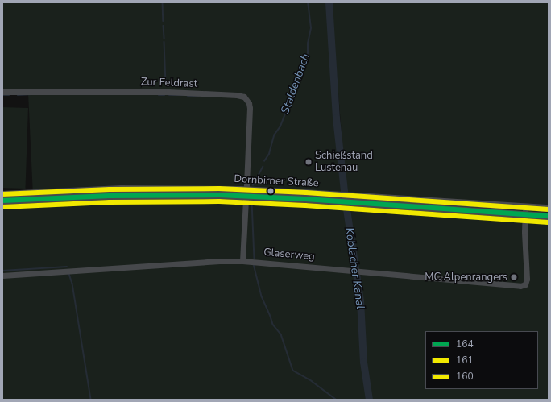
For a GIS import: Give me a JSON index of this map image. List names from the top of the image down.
{
  "streets": {
    "main road": ["Dornbirner Straße"],
    "street": ["Zur Feldrast", "Glaserweg"]
  },
  "crossings": [
    ["Dornbirner Straße", "Glaserweg"]
  ],
  "water": ["Staldenbach", "Koblacher Kanal"],
  "places": ["Schießstand Lustenau", "MC Alpenrangers"],
  "lines": ["transit line 160", "transit line 164", "transit line 161"],
  "legend": ["164", "161", "160"]
}
